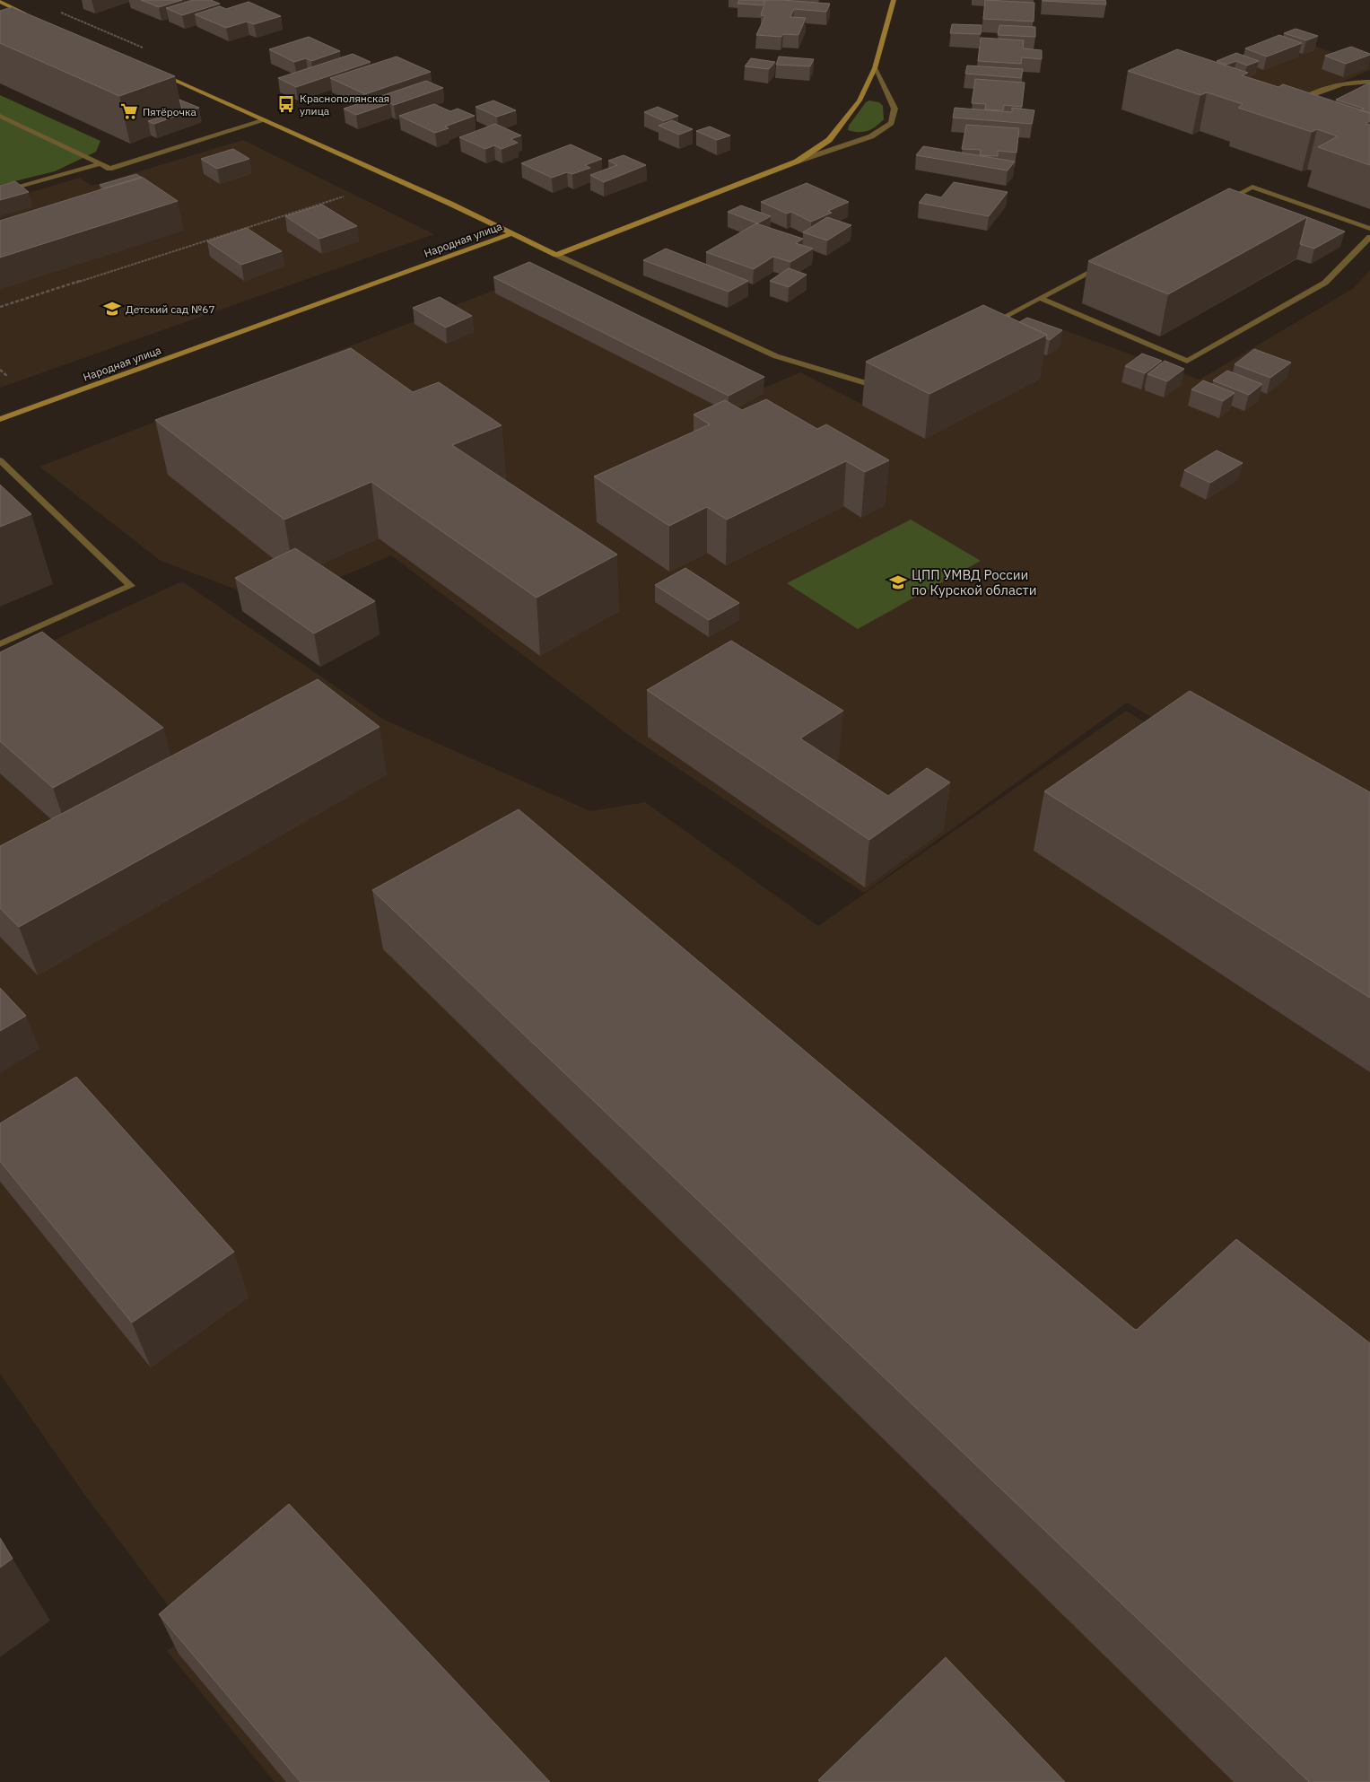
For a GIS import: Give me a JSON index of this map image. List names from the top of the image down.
{
  "streets": {
    "street": ["Народная улица"]
  },
  "places": {
    "bus stop": ["Краснополянская улица"],
    "supermarket": ["Пятёрочка"],
    "school or university": ["Детский сад №67", "ЦПП УМВД России по Курской области"]
  }
}
